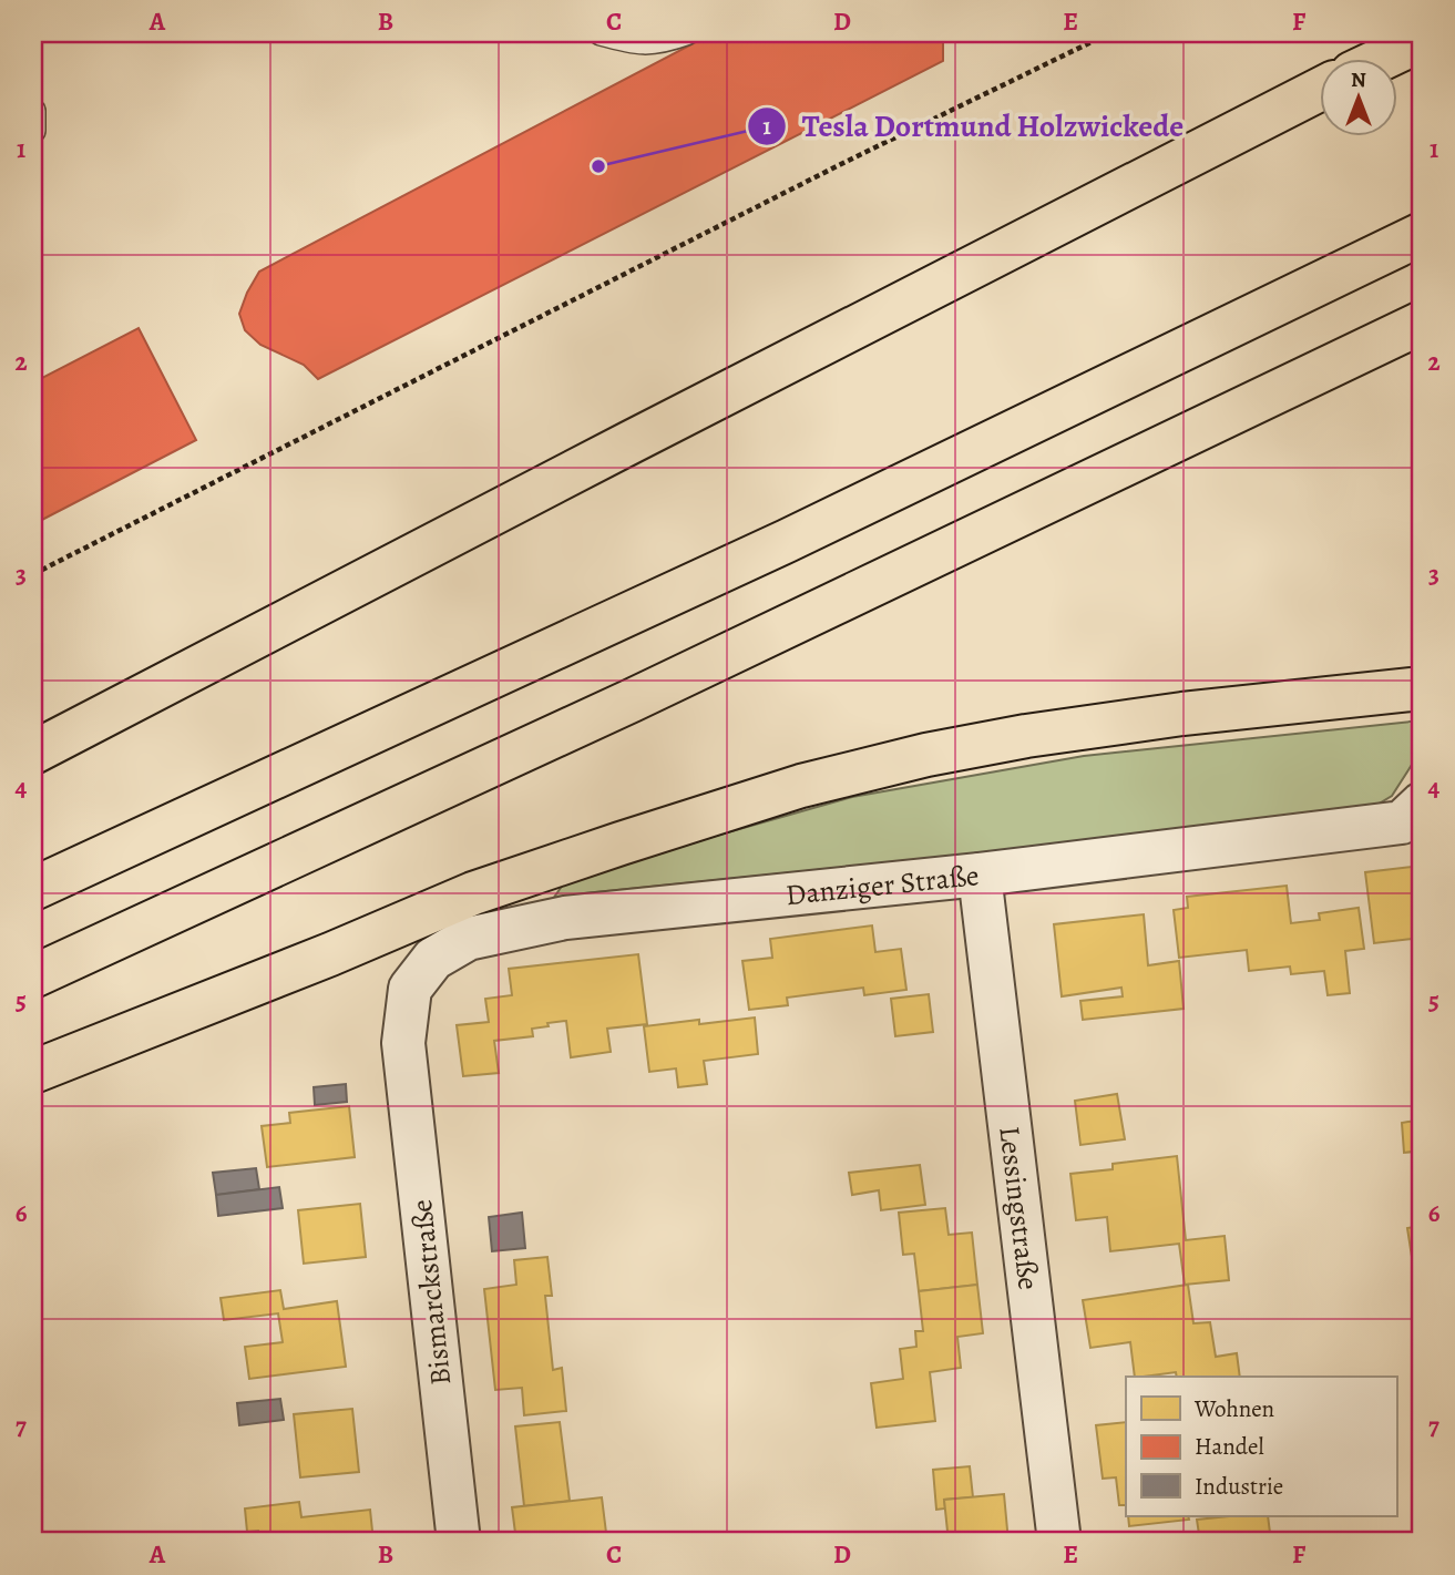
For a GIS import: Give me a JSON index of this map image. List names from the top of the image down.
{
  "streets": {
    "street": ["Danziger Straße", "Lessingstraße", "Bismarckstraße"]
  },
  "crossings": [
    ["Danziger Straße", "Lessingstraße"],
    ["Danziger Straße", "Bismarckstraße"]
  ],
  "places": ["Tesla Dortmund Holzwickede"],
  "legend": ["Wohnen", "Handel", "Industrie"],
  "north": "top",
  "grid": {
    "columns": [
      "A",
      "B",
      "C",
      "D",
      "E",
      "F"
    ],
    "rows": [
      "1",
      "2",
      "3",
      "4",
      "5",
      "6",
      "7"
    ]
  }
}
